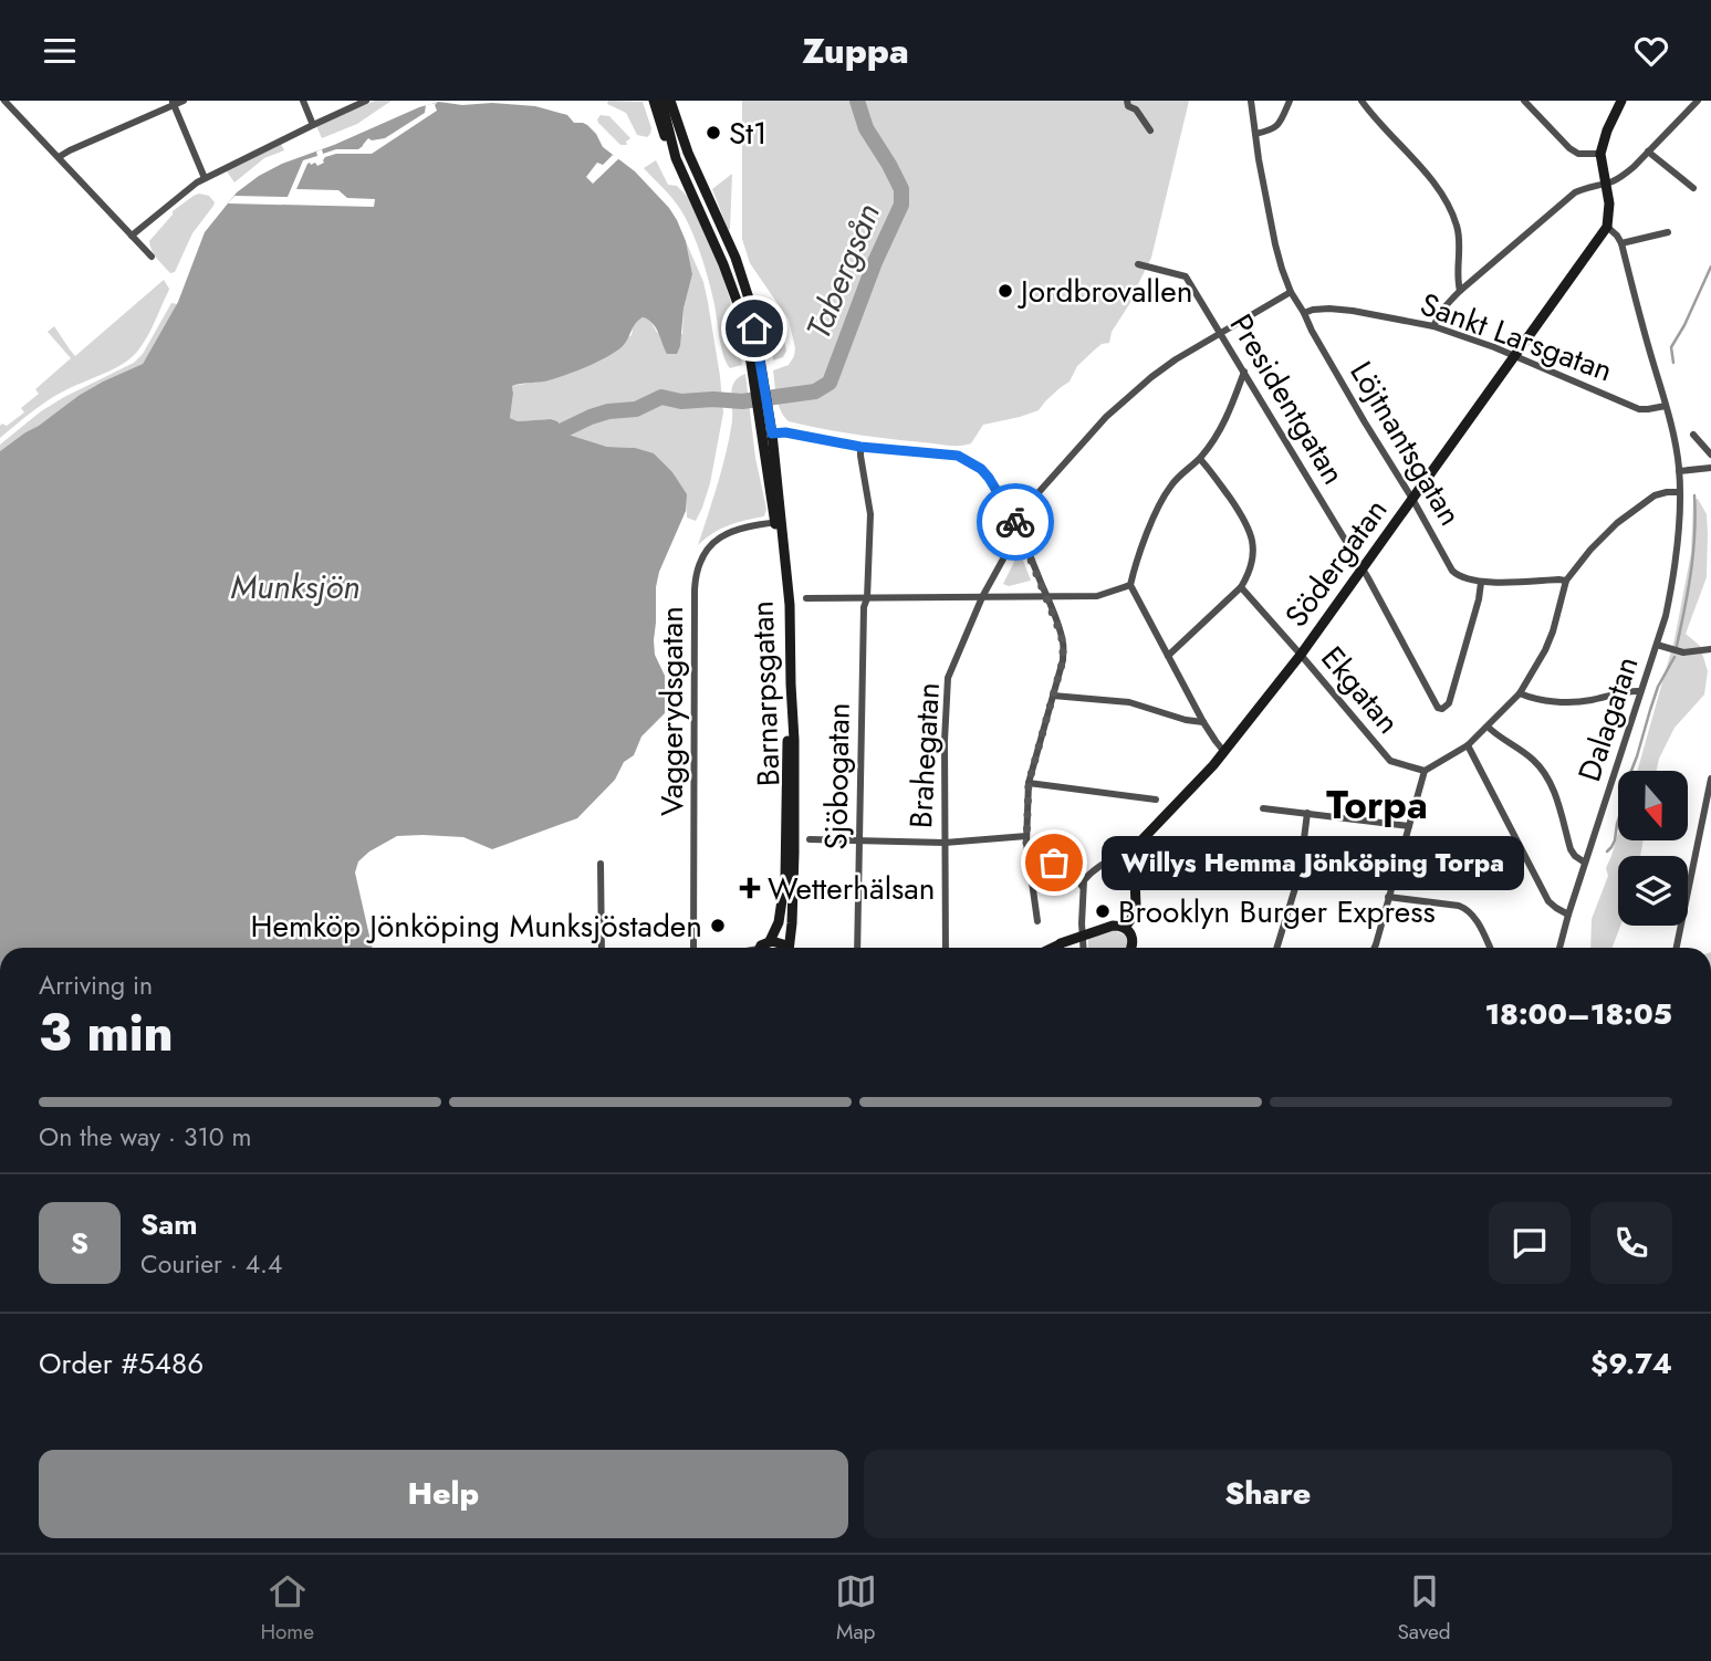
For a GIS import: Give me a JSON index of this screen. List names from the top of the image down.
{
  "streets": {
    "main road": ["Södergatan", "Barnarpsgatan"],
    "street": [
      "Sankt Larsgatan",
      "Presidentgatan",
      "Löjtnantsgatan",
      "Ekgatan",
      "Vaggerydsgatan",
      "Dalagatan",
      "Brahegatan",
      "Sjöbogatan"
    ]
  },
  "crossings": [
    ["Sankt Larsgatan", "Löjtnantsgatan"],
    ["Sankt Larsgatan", "Södergatan"],
    ["Sankt Larsgatan", "Dalagatan"],
    ["Presidentgatan", "Löjtnantsgatan"],
    ["Presidentgatan", "Södergatan"],
    ["Presidentgatan", "Brahegatan"],
    ["Löjtnantsgatan", "Södergatan"],
    ["Löjtnantsgatan", "Brahegatan"],
    ["Södergatan", "Ekgatan"],
    ["Barnarpsgatan", "Vaggerydsgatan"]
  ],
  "districts": ["Torpa"],
  "water": ["Tabergsån", "Munksjön"],
  "places": {
    "other": [
      "St1",
      "Jordbrovallen",
      "Willys Hemma Jönköping Torpa",
      "Brooklyn Burger Express",
      "Hemköp Jönköping Munksjöstaden"
    ],
    "health": ["Wetterhälsan"]
  },
  "north": "bottom",
  "page": {
    "header": "Zuppa",
    "bubble": "Willys Hemma Jönköping Torpa",
    "heading": ["3 min", "Arriving in", "18:00–18:05"],
    "panel": [
      "Sam",
      "Courier · 4.4",
      "Order #5486",
      "$9.74"
    ],
    "bar": "On the way · 310 m",
    "round": "S",
    "buttons": ["Help", "Share"],
    "tabs": ["Home", "Map", "Saved"]
  }
}
